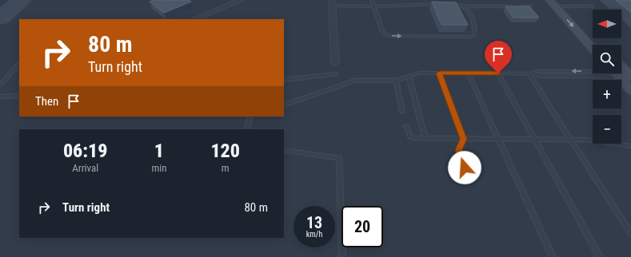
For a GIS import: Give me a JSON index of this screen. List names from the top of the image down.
{
  "north": "left",
  "page": {
    "map_buttons": ["+", "−"],
    "turn": ["80 m", "Turn right"],
    "then": "Then",
    "eta": [
      "06:19",
      "Arrival",
      "1",
      "min",
      "120",
      "m"
    ],
    "list": [
      {
        "name": "Turn right",
        "value": "80 m"
      }
    ],
    "speed": "13 km/h",
    "limit": "20"
  }
}
